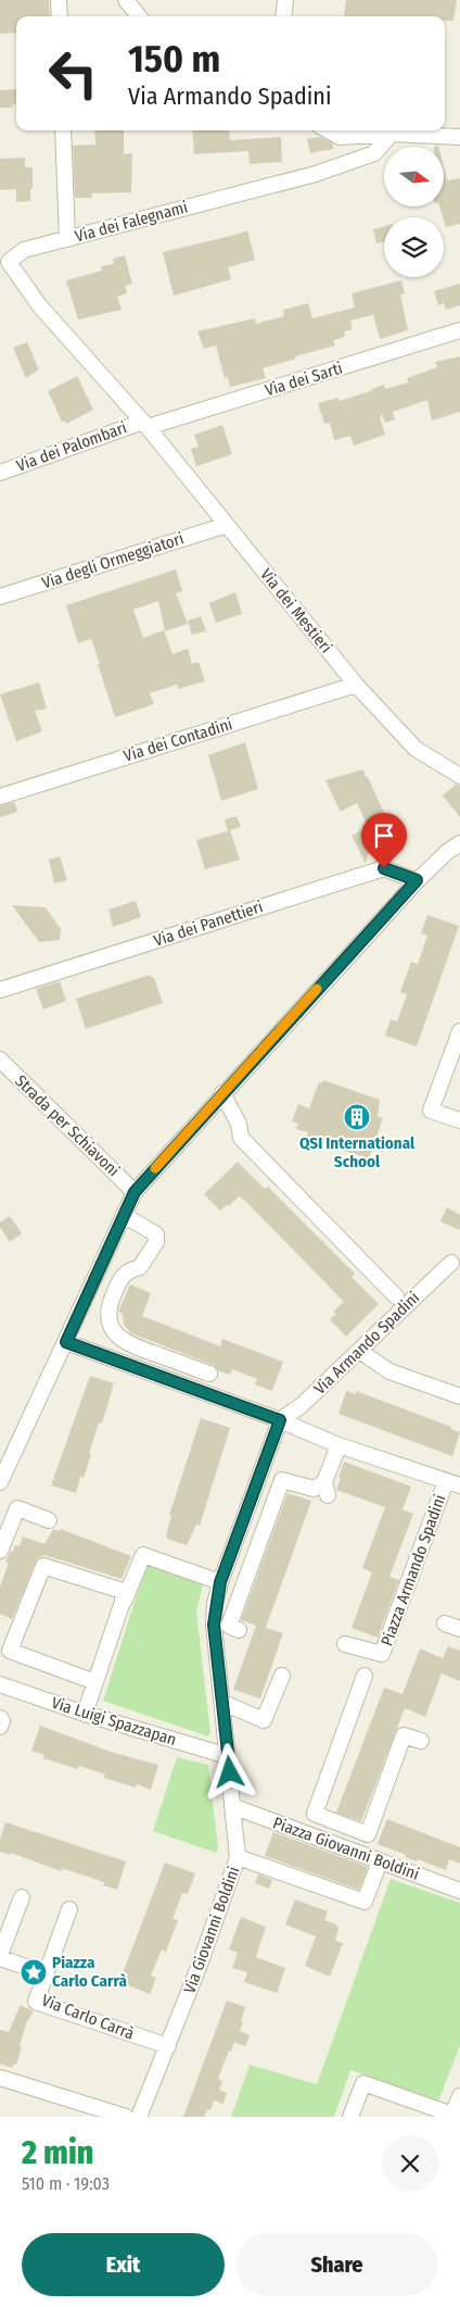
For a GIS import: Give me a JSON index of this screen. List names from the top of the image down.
{
  "streets": {
    "street": [
      "Via dei Falegnami",
      "Via dei Sarti",
      "Via dei Palombari",
      "Via degli Ormeggiatori",
      "Via dei Mestieri",
      "Via dei Contadini",
      "Via dei Panettieri",
      "Strada per Schiavoni",
      "Via Armando Spadini",
      "Piazza Armando Spadini",
      "Via Luigi Spazzapan",
      "Piazza Giovanni Boldini",
      "Via Giovanni Boldini",
      "Via Carlo Carrà"
    ]
  },
  "crossings": [
    ["Via dei Falegnami", "Via dei Sarti"],
    ["Via dei Falegnami", "Via dei Palombari"],
    ["Via dei Falegnami", "Via dei Mestieri"],
    ["Via dei Sarti", "Via dei Palombari"],
    ["Via dei Sarti", "Via dei Mestieri"],
    ["Via dei Palombari", "Via dei Mestieri"],
    ["Via degli Ormeggiatori", "Via dei Mestieri"],
    ["Via dei Mestieri", "Via dei Contadini"],
    ["Via Armando Spadini", "Via Giovanni Boldini"],
    ["Via Luigi Spazzapan", "Via Giovanni Boldini"],
    ["Piazza Giovanni Boldini", "Via Giovanni Boldini"],
    ["Via Giovanni Boldini", "Via Carlo Carrà"]
  ],
  "places": {
    "building": ["QSI International School"],
    "place": ["Piazza Carlo Carrà"]
  },
  "north": "right",
  "page": {
    "turn": ["150 m", "Via Armando Spadini"],
    "heading": ["2 min", "510 m · 19:03"],
    "buttons": ["Exit", "Share"]
  }
}
